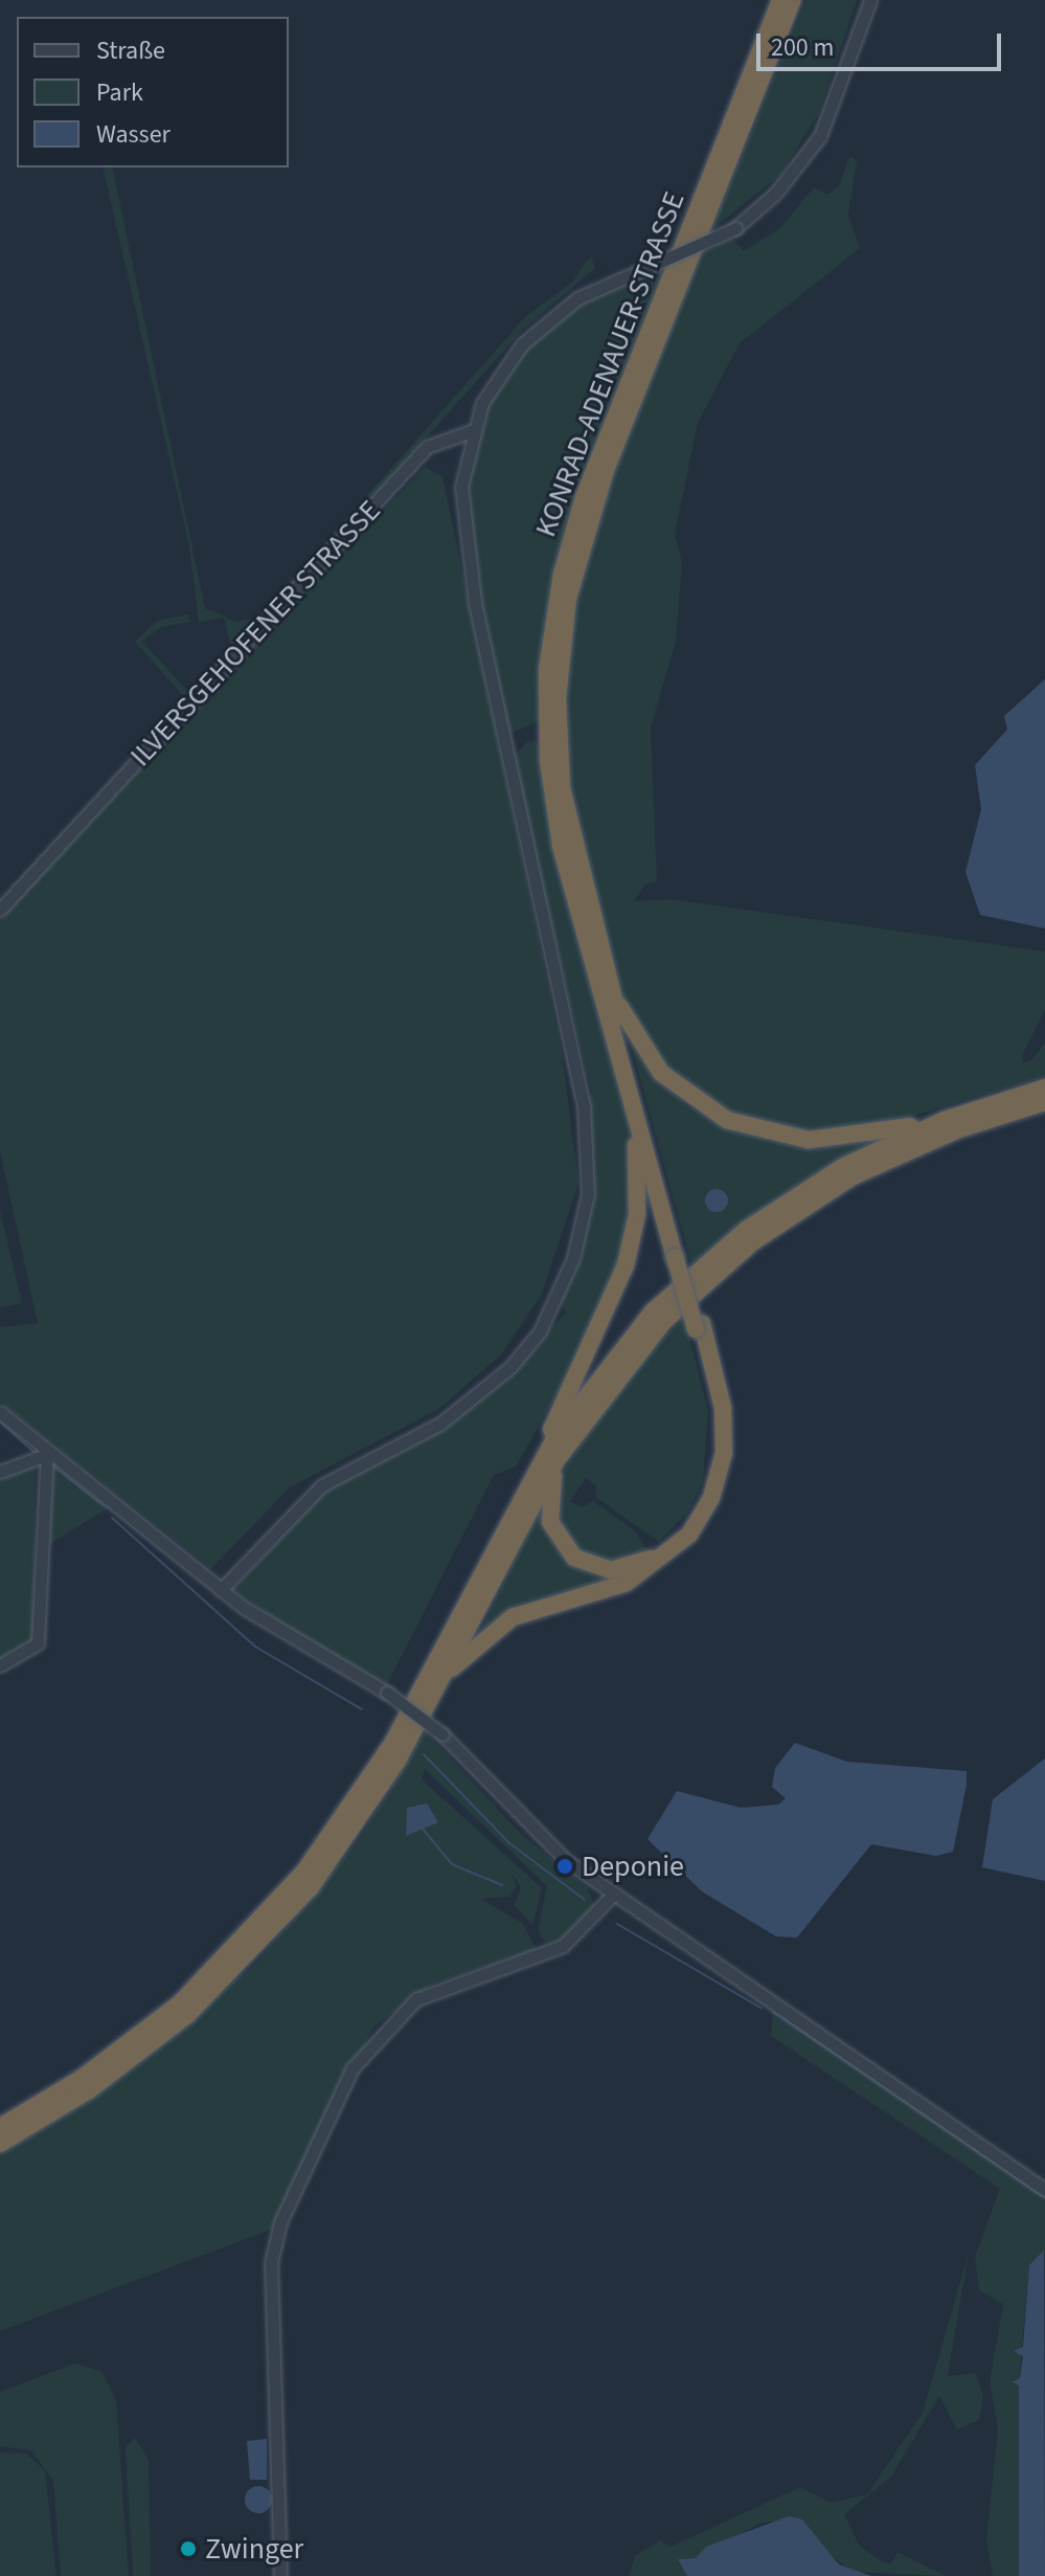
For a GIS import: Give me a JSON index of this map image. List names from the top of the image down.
{
  "streets": {
    "highway": ["KONRAD-ADENAUER-STRASSE"],
    "street": ["ILVERSGEHOFENER STRASSE"]
  },
  "places": ["Deponie", "Zwinger"],
  "legend": ["Straße", "Park", "Wasser"],
  "scale_bar": "200 m"
}
